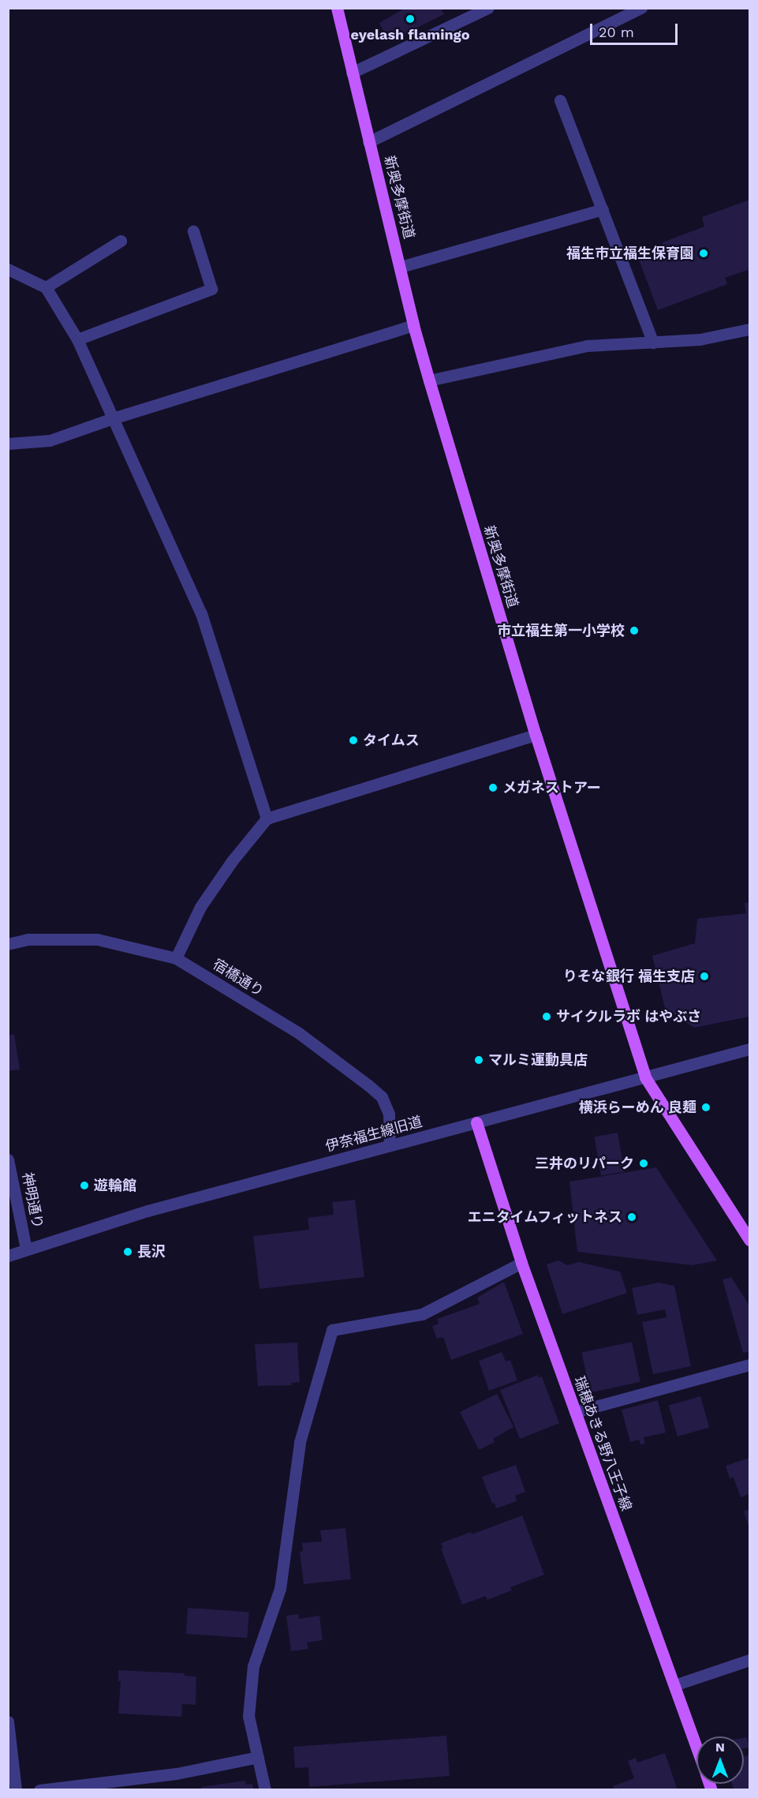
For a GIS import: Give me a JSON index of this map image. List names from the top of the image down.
{
  "streets": {
    "main road": ["新奥多摩街道", "瑞穂あきる野八王子線"],
    "street": ["宿橋通り", "伊奈福生線旧道", "神明通り"]
  },
  "crossings": [
    ["新奥多摩街道", "伊奈福生線旧道"],
    ["宿橋通り", "伊奈福生線旧道"],
    ["伊奈福生線旧道", "神明通り"],
    ["伊奈福生線旧道", "瑞穂あきる野八王子線"]
  ],
  "places": [
    "eyelash flamingo",
    "福生市立福生保育園",
    "市立福生第一小学校",
    "タイムス",
    "メガネストアー",
    "りそな銀行 福生支店",
    "サイクルラボ はやぶさ",
    "マルミ運動具店",
    "横浜らーめん 良麺",
    "三井のリパーク",
    "遊輪館",
    "エニタイムフィットネス",
    "長沢"
  ],
  "scale_bar": "20 m",
  "north": "top"
}
